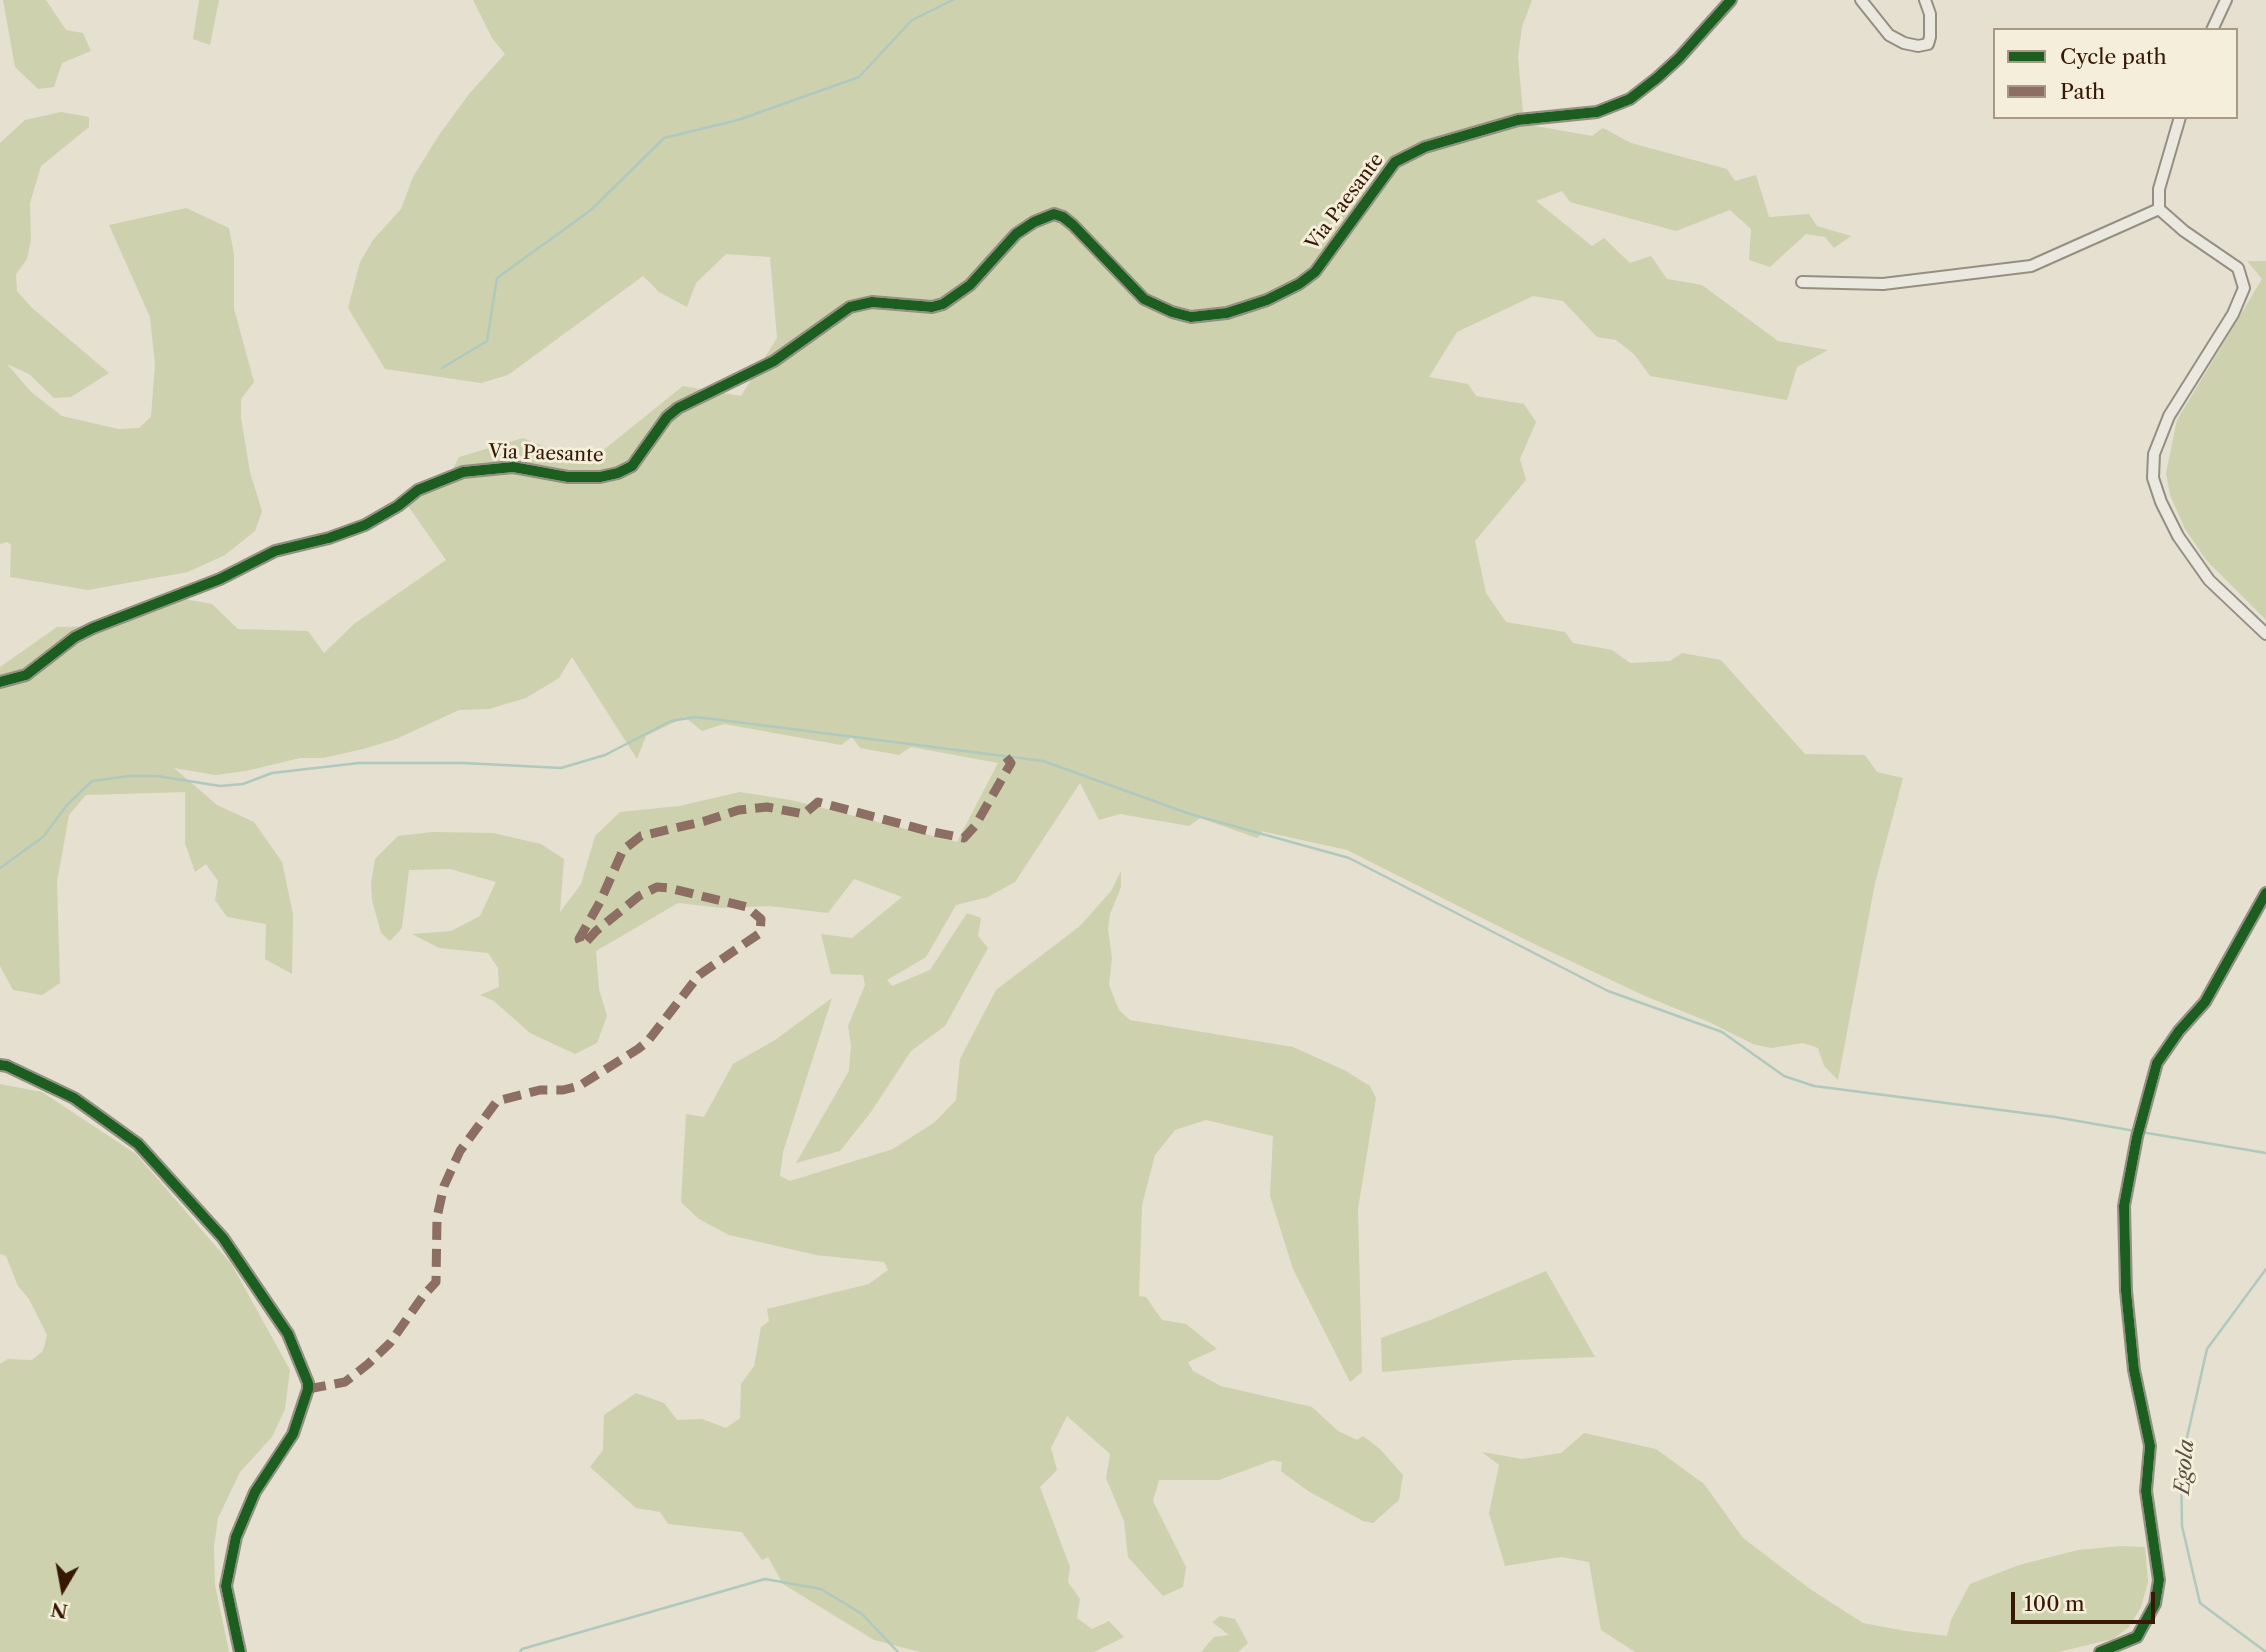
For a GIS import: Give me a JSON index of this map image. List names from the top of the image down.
{
  "streets": {
    "street": ["Via Paesante"]
  },
  "water": ["Egola"],
  "legend": ["Cycle path", "Path"],
  "scale_bar": "100 m",
  "north": "bottom"
}
